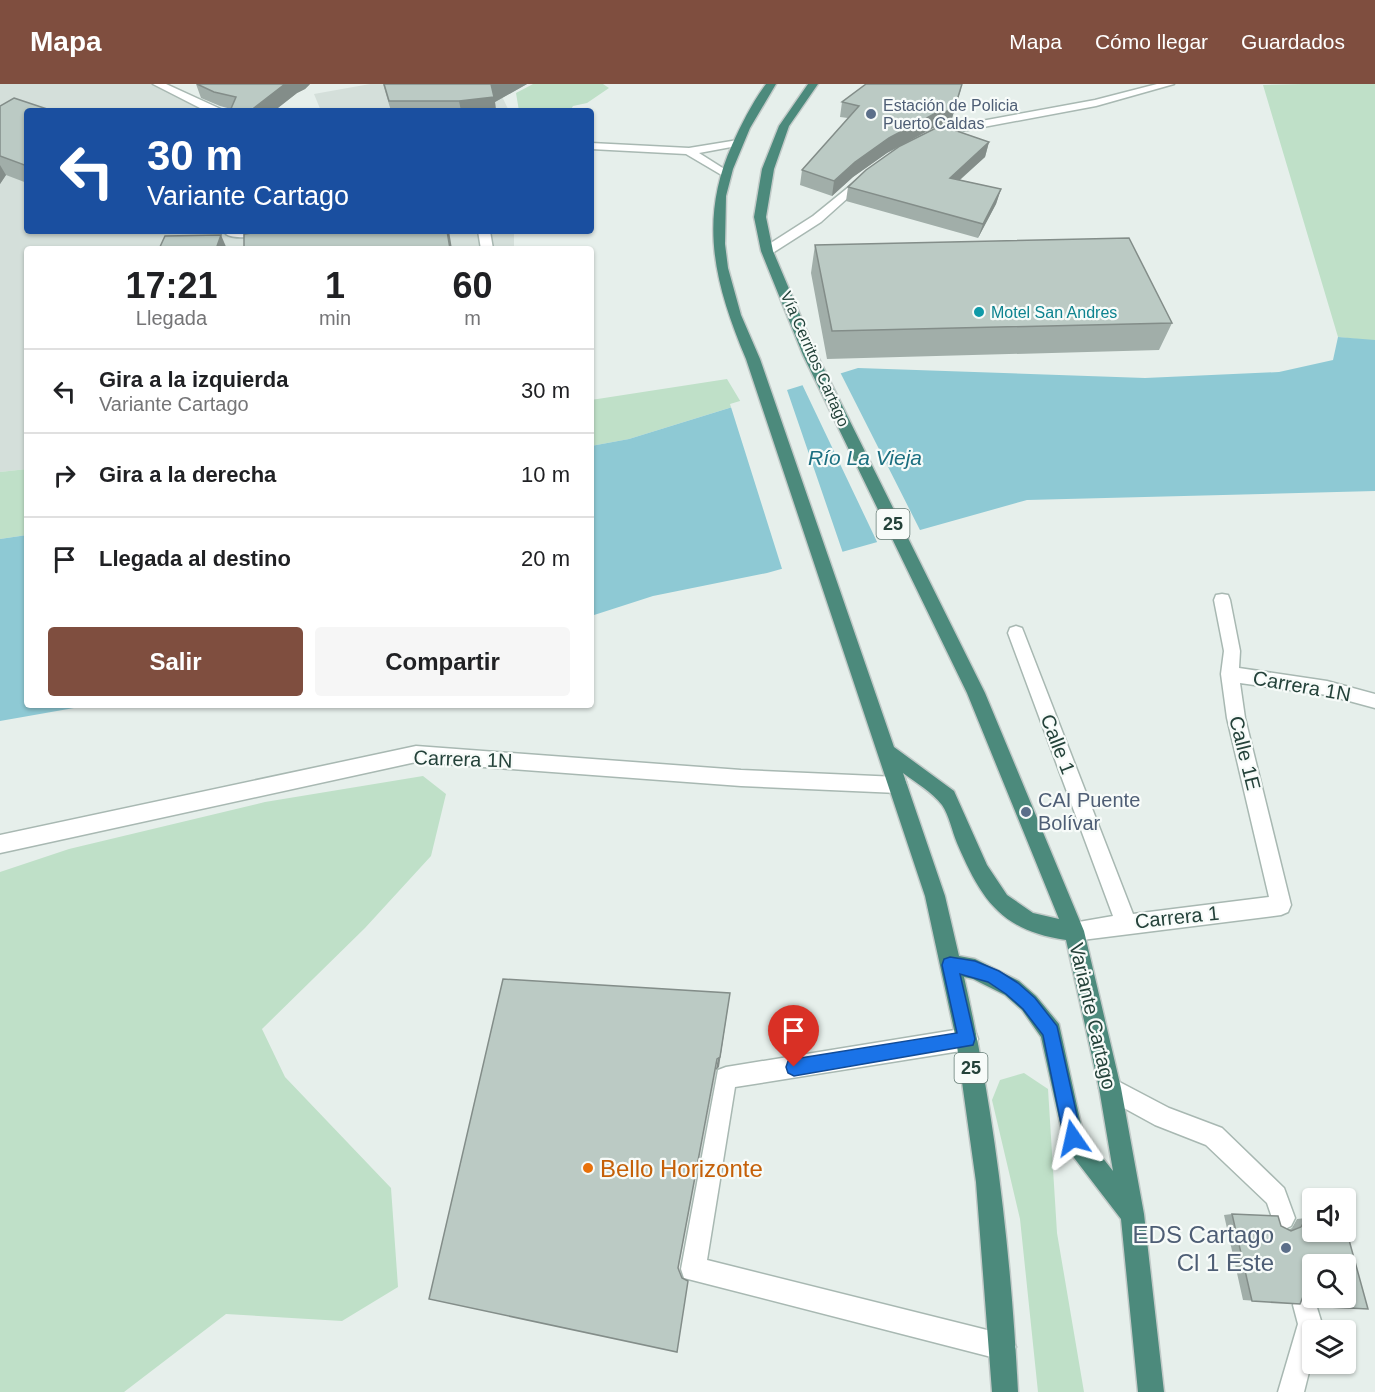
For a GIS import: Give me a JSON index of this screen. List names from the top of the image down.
{
  "streets": {
    "highway": ["Vía Cerritos Cartago", "25", "Variante Cartago"],
    "street": [
      "Carrera 1N",
      "Calle 1",
      "Calle 1E",
      "Carrera 1"
    ]
  },
  "crossings": [
    ["Vía Cerritos Cartago", "Variante Cartago"],
    ["25", "Carrera 1N"],
    ["Carrera 1N", "Calle 1E"],
    ["Calle 1", "Carrera 1"],
    ["Calle 1E", "Carrera 1"],
    ["Carrera 1", "Variante Cartago"]
  ],
  "water": ["Río La Vieja"],
  "places": [
    "Estación de Policia Puerto Caldas",
    "Motel San Andres",
    "CAI Puente Bolívar",
    "Bello Horizonte",
    "EDS Cartago Cl 1 Este"
  ],
  "page": {
    "header": "Mapa",
    "nav": ["Mapa", "Cómo llegar", "Guardados"],
    "turn": ["30 m", "Variante Cartago"],
    "eta": [
      "17:21",
      "Llegada",
      "1",
      "min",
      "60",
      "m"
    ],
    "list": [
      {
        "name": "Gira a la izquierda",
        "note": "Variante Cartago",
        "value": "30 m"
      },
      {
        "name": "Gira a la derecha",
        "value": "10 m"
      },
      {
        "name": "Llegada al destino",
        "value": "20 m"
      }
    ],
    "buttons": ["Salir", "Compartir"]
  }
}
